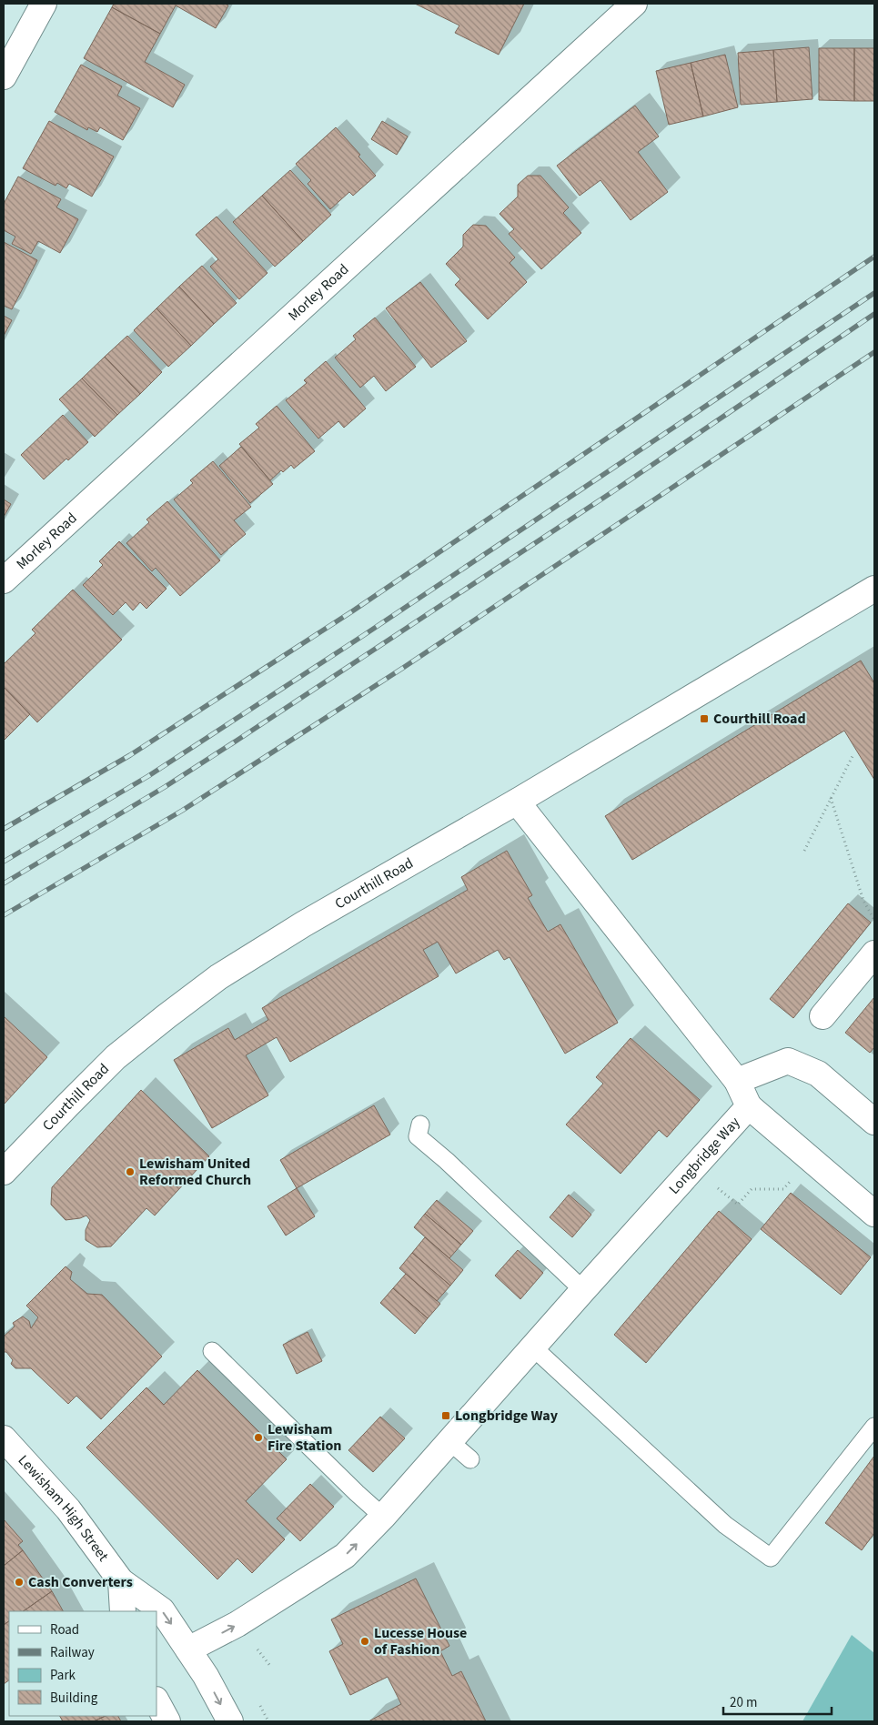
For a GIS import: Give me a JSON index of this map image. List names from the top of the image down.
{
  "streets": {
    "main road": [
      "Morley Road",
      "Courthill Road",
      "Longbridge Way",
      "Lewisham High Street"
    ]
  },
  "crossings": [
    ["Courthill Road", "Longbridge Way"],
    ["Longbridge Way", "Lewisham High Street"]
  ],
  "one_way": ["Lewisham High Street"],
  "places": {
    "transit": ["Courthill Road", "Longbridge Way"],
    "other": [
      "Lewisham United Reformed Church",
      "Lewisham Fire Station",
      "Cash Converters",
      "Lucesse House of Fashion"
    ]
  },
  "legend": [
    "Road",
    "Railway",
    "Park",
    "Building"
  ],
  "scale_bar": "20 m"
}
